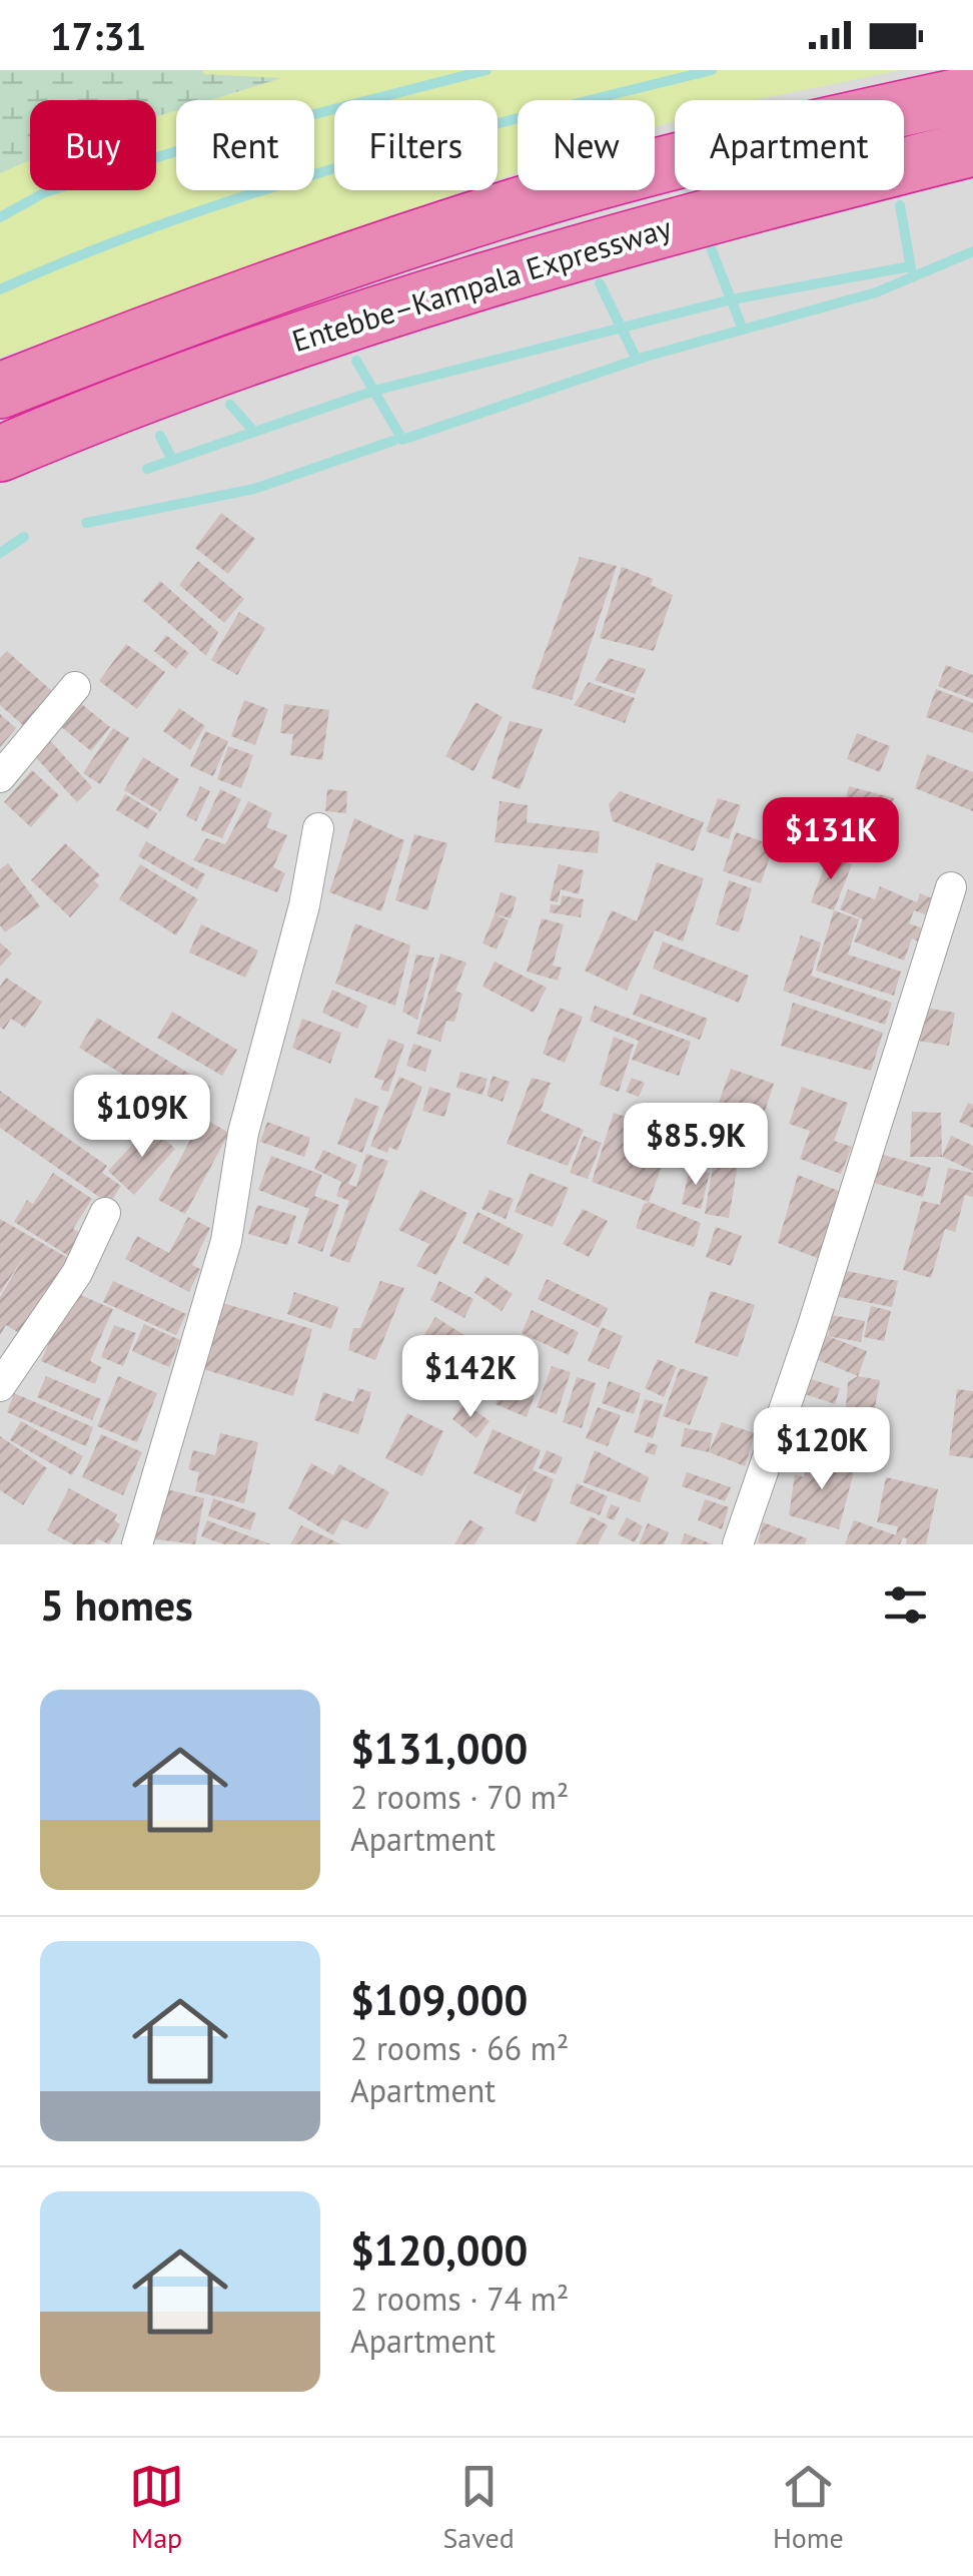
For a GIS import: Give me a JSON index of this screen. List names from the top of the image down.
{
  "streets": {
    "highway": ["Entebbe–Kampala Expressway"]
  },
  "page": {
    "status": "17:31",
    "chip": [
      "Buy",
      "Rent",
      "Filters",
      "New",
      "Apartment"
    ],
    "price": [
      "$131K",
      "$109K",
      "$85.9K",
      "$142K",
      "$120K"
    ],
    "heading": "5 homes",
    "list": [
      {
        "name": "$131,000",
        "note": "2 rooms · 70 m² · Apartment"
      },
      {
        "name": "$109,000",
        "note": "2 rooms · 66 m² · Apartment"
      },
      {
        "name": "$120,000",
        "note": "2 rooms · 74 m² · Apartment"
      }
    ],
    "tabs": ["Map", "Saved", "Home"]
  }
}
